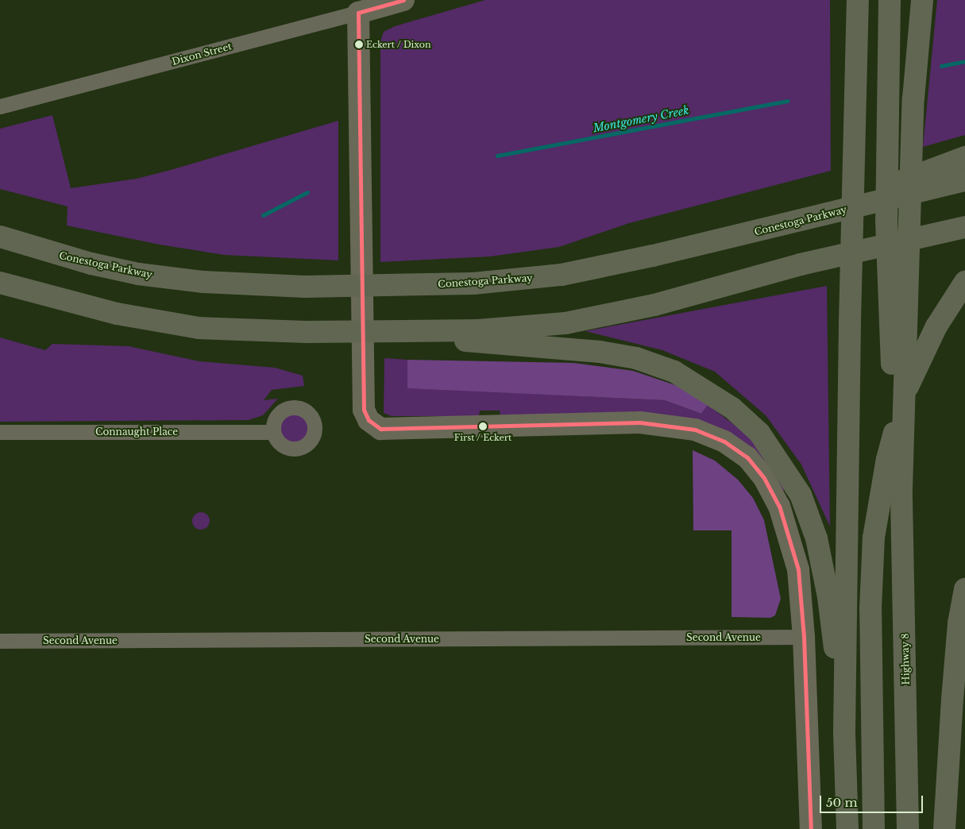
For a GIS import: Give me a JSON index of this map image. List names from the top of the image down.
{
  "streets": {
    "highway": ["Conestoga Parkway", "Highway 8"],
    "street": ["Dixon Street", "Connaught Place", "Second Avenue"]
  },
  "water": ["Montgomery Creek"],
  "places": ["Eckert / Dixon", "First / Eckert"],
  "scale_bar": "50 m"
}
